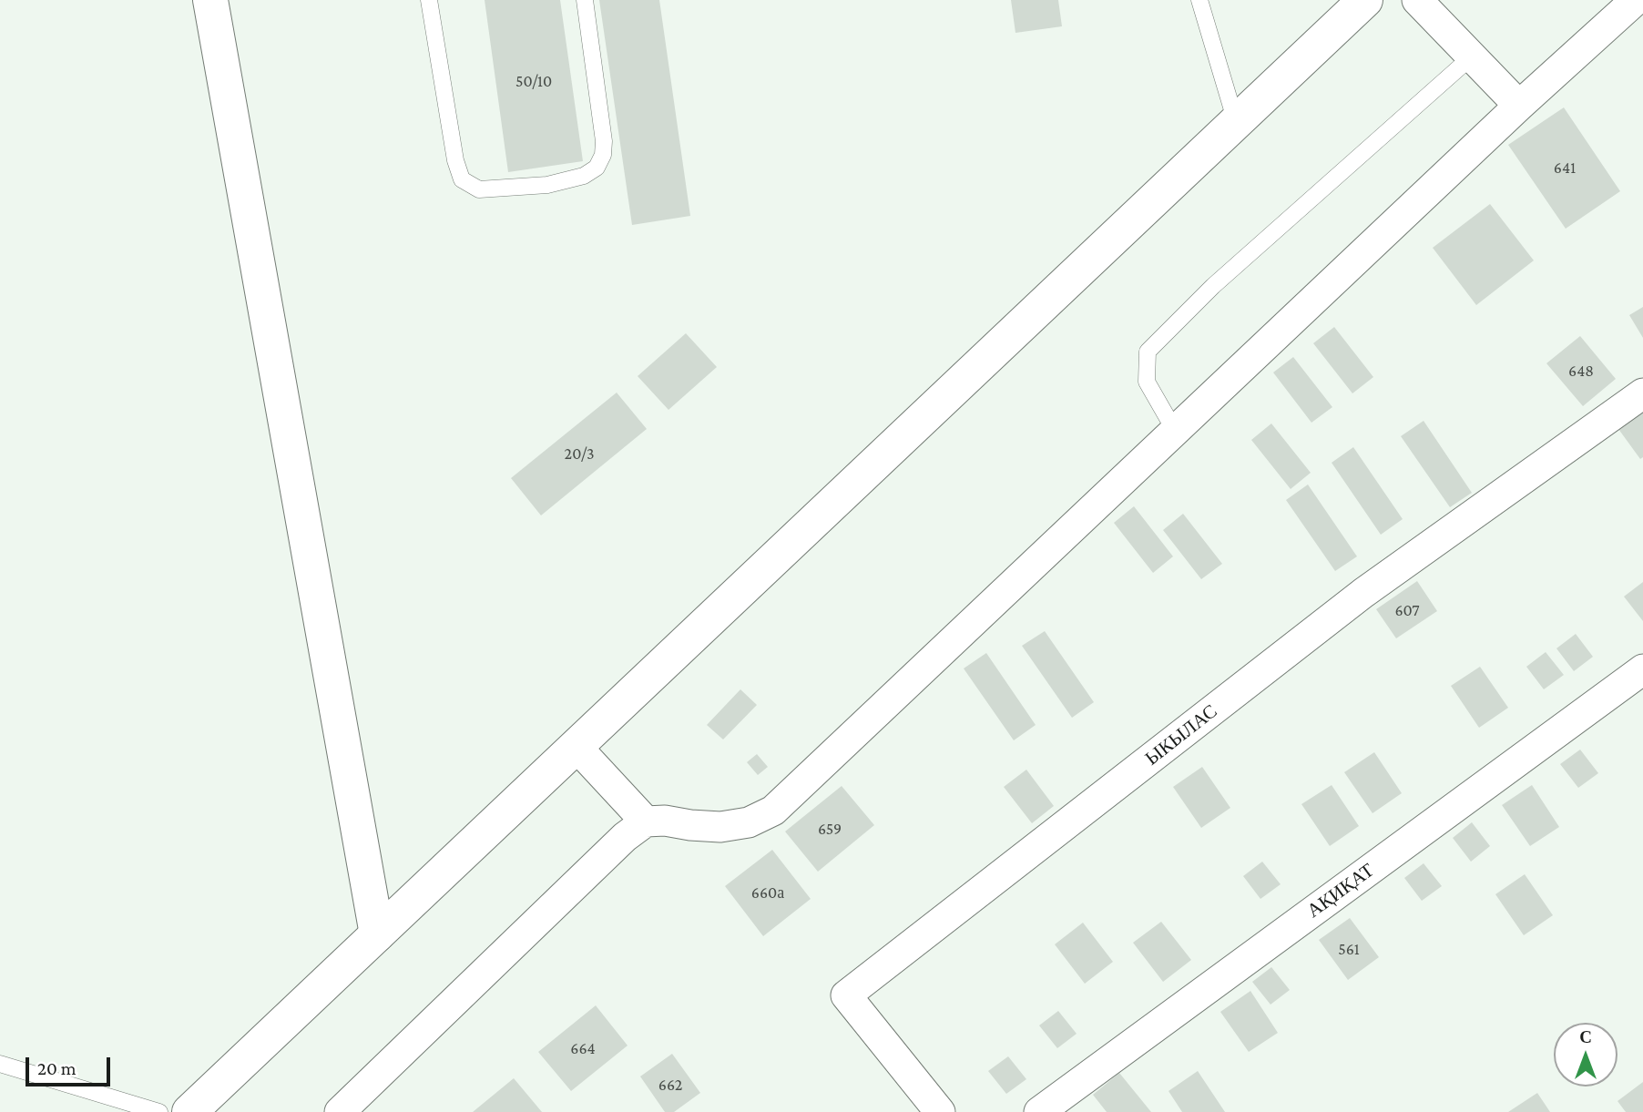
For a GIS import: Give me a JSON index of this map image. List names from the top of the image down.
{
  "streets": {
    "street": ["ЫКЫЛАС", "АҚИҚАТ"]
  },
  "house_numbers": [
    "50/10",
    "641",
    "648",
    "20/3",
    "607",
    "659",
    "660а",
    "561",
    "664",
    "662"
  ],
  "scale_bar": "20 m",
  "north": "top"
}
